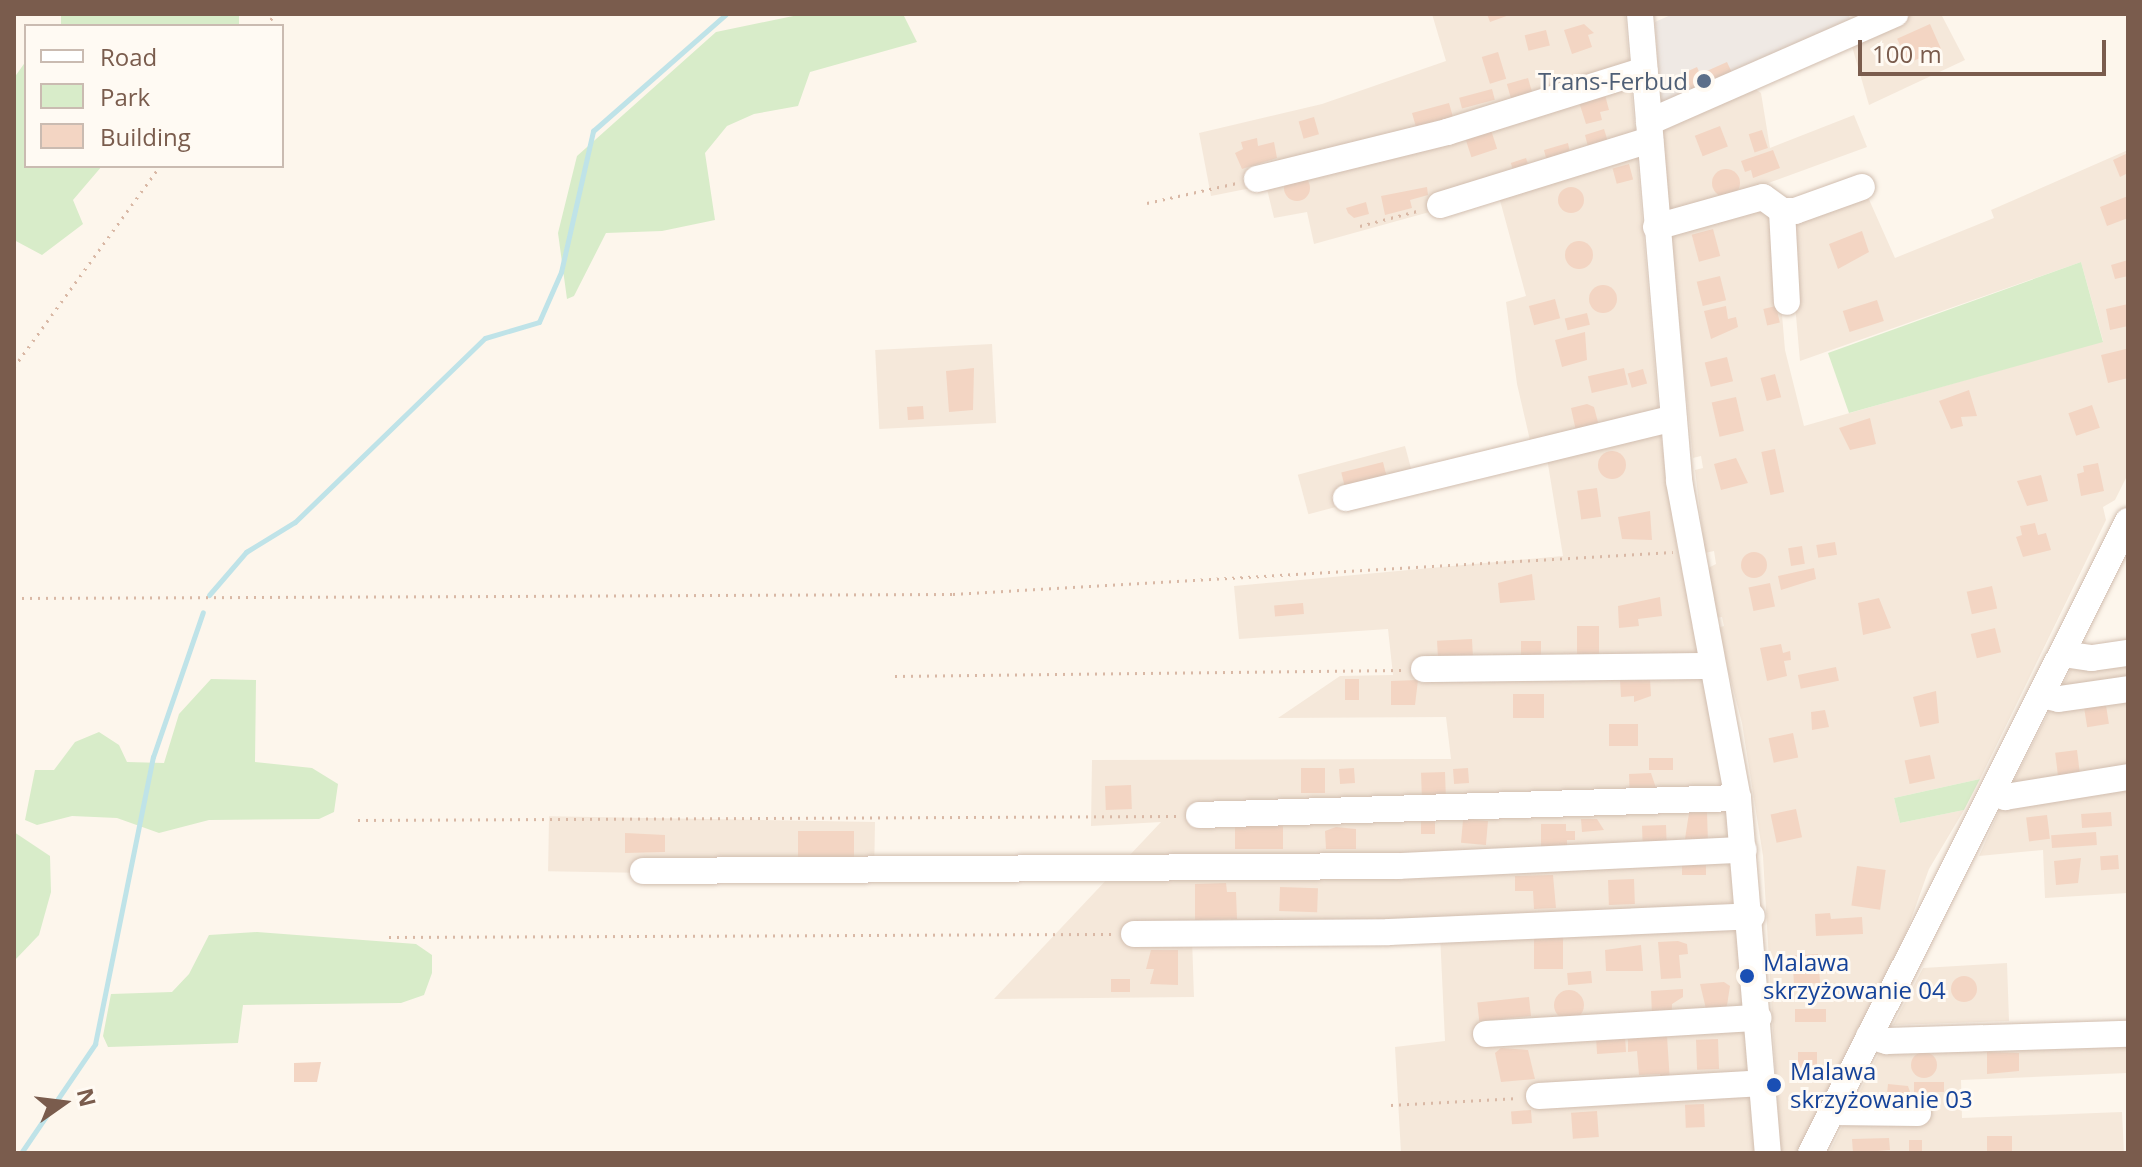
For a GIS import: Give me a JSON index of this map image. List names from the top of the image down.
{
  "places": ["Trans-Ferbud", "Malawa skrzyżowanie 04", "Malawa skrzyżowanie 03"],
  "legend": ["Road", "Park", "Building"],
  "scale_bar": "100 m",
  "north": "right"
}
